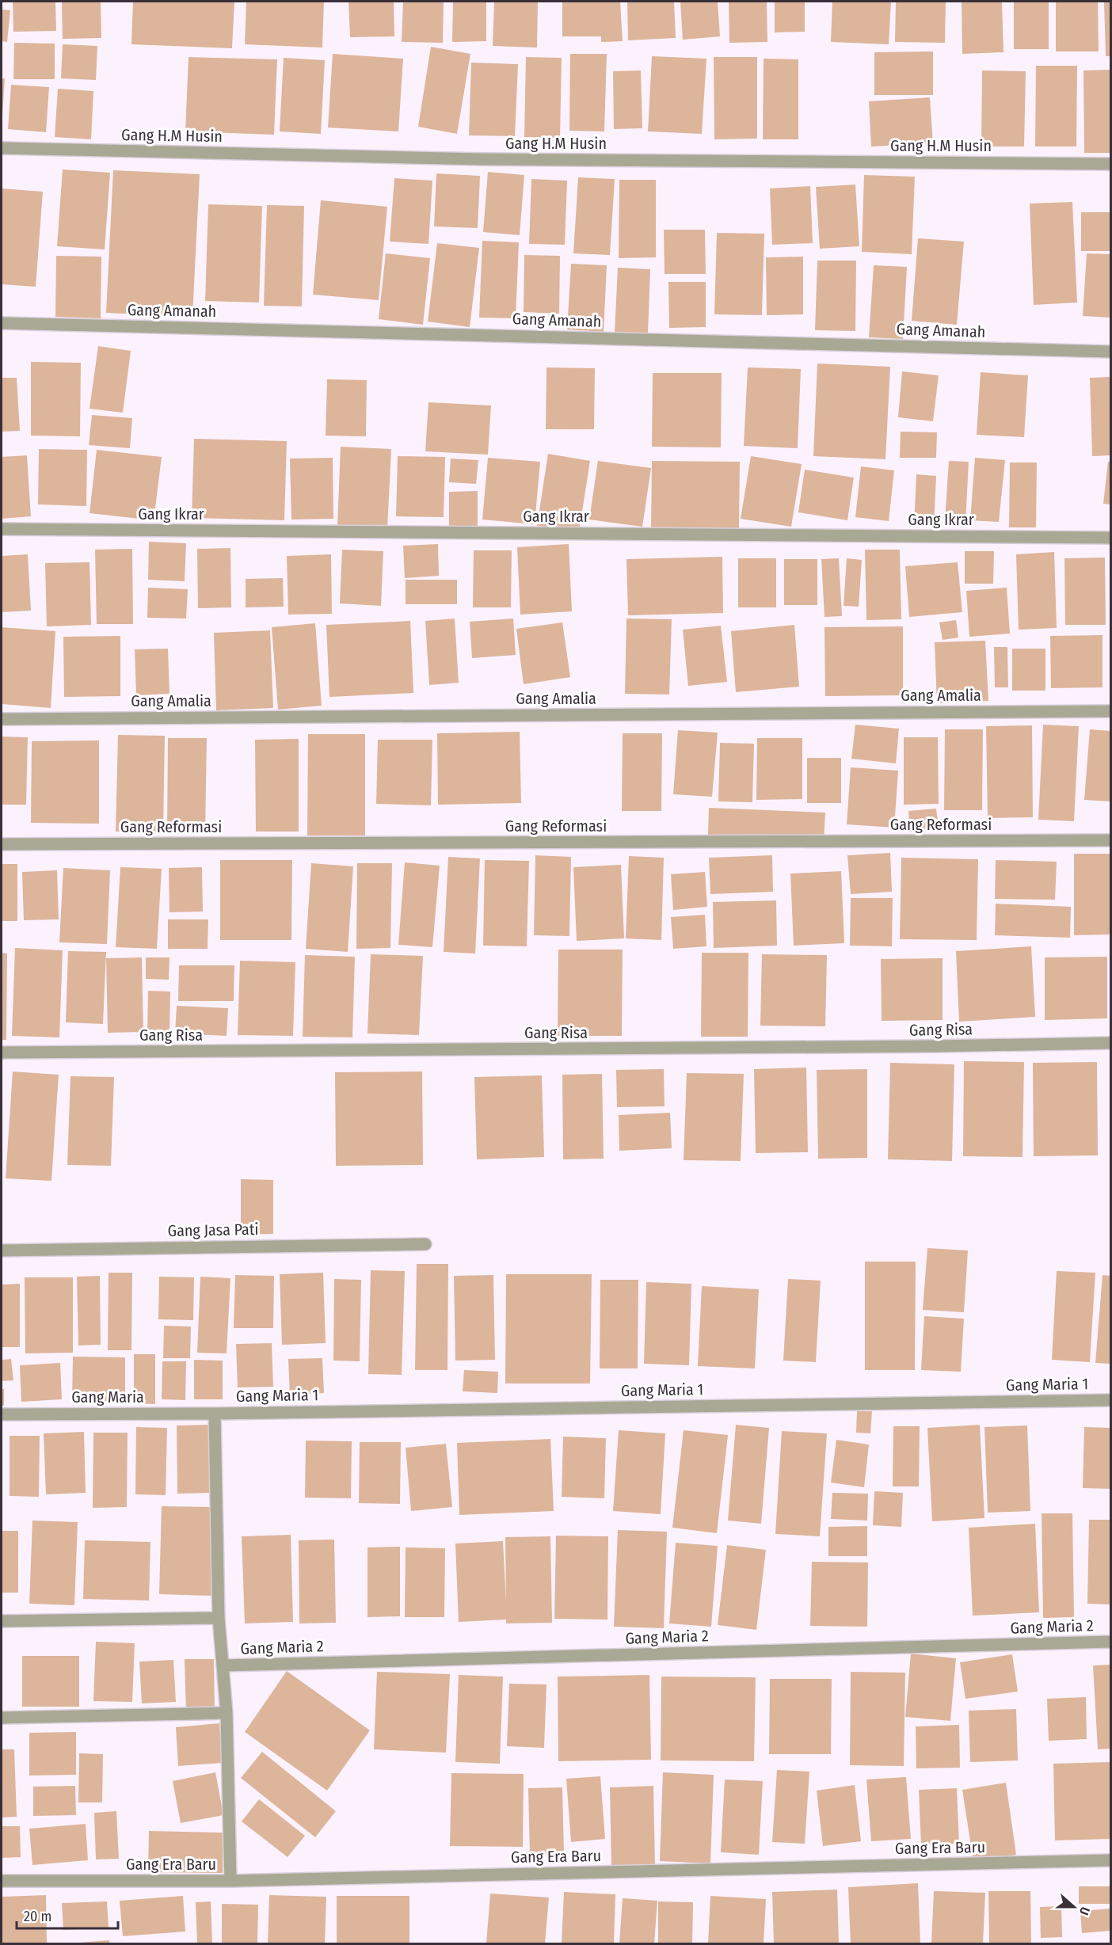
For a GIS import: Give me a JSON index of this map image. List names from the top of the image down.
{
  "streets": {
    "street": [
      "Gang H.M Husin",
      "Gang Amanah",
      "Gang Ikrar",
      "Gang Amalia",
      "Gang Reformasi",
      "Gang Risa",
      "Gang Jasa Pati",
      "Gang Maria 1",
      "Gang Maria",
      "Gang Maria 2",
      "Gang Era Baru"
    ]
  },
  "crossings": [
    ["Gang Maria 1", "Gang Maria"]
  ],
  "scale_bar": "20 m",
  "north": "right"
}
